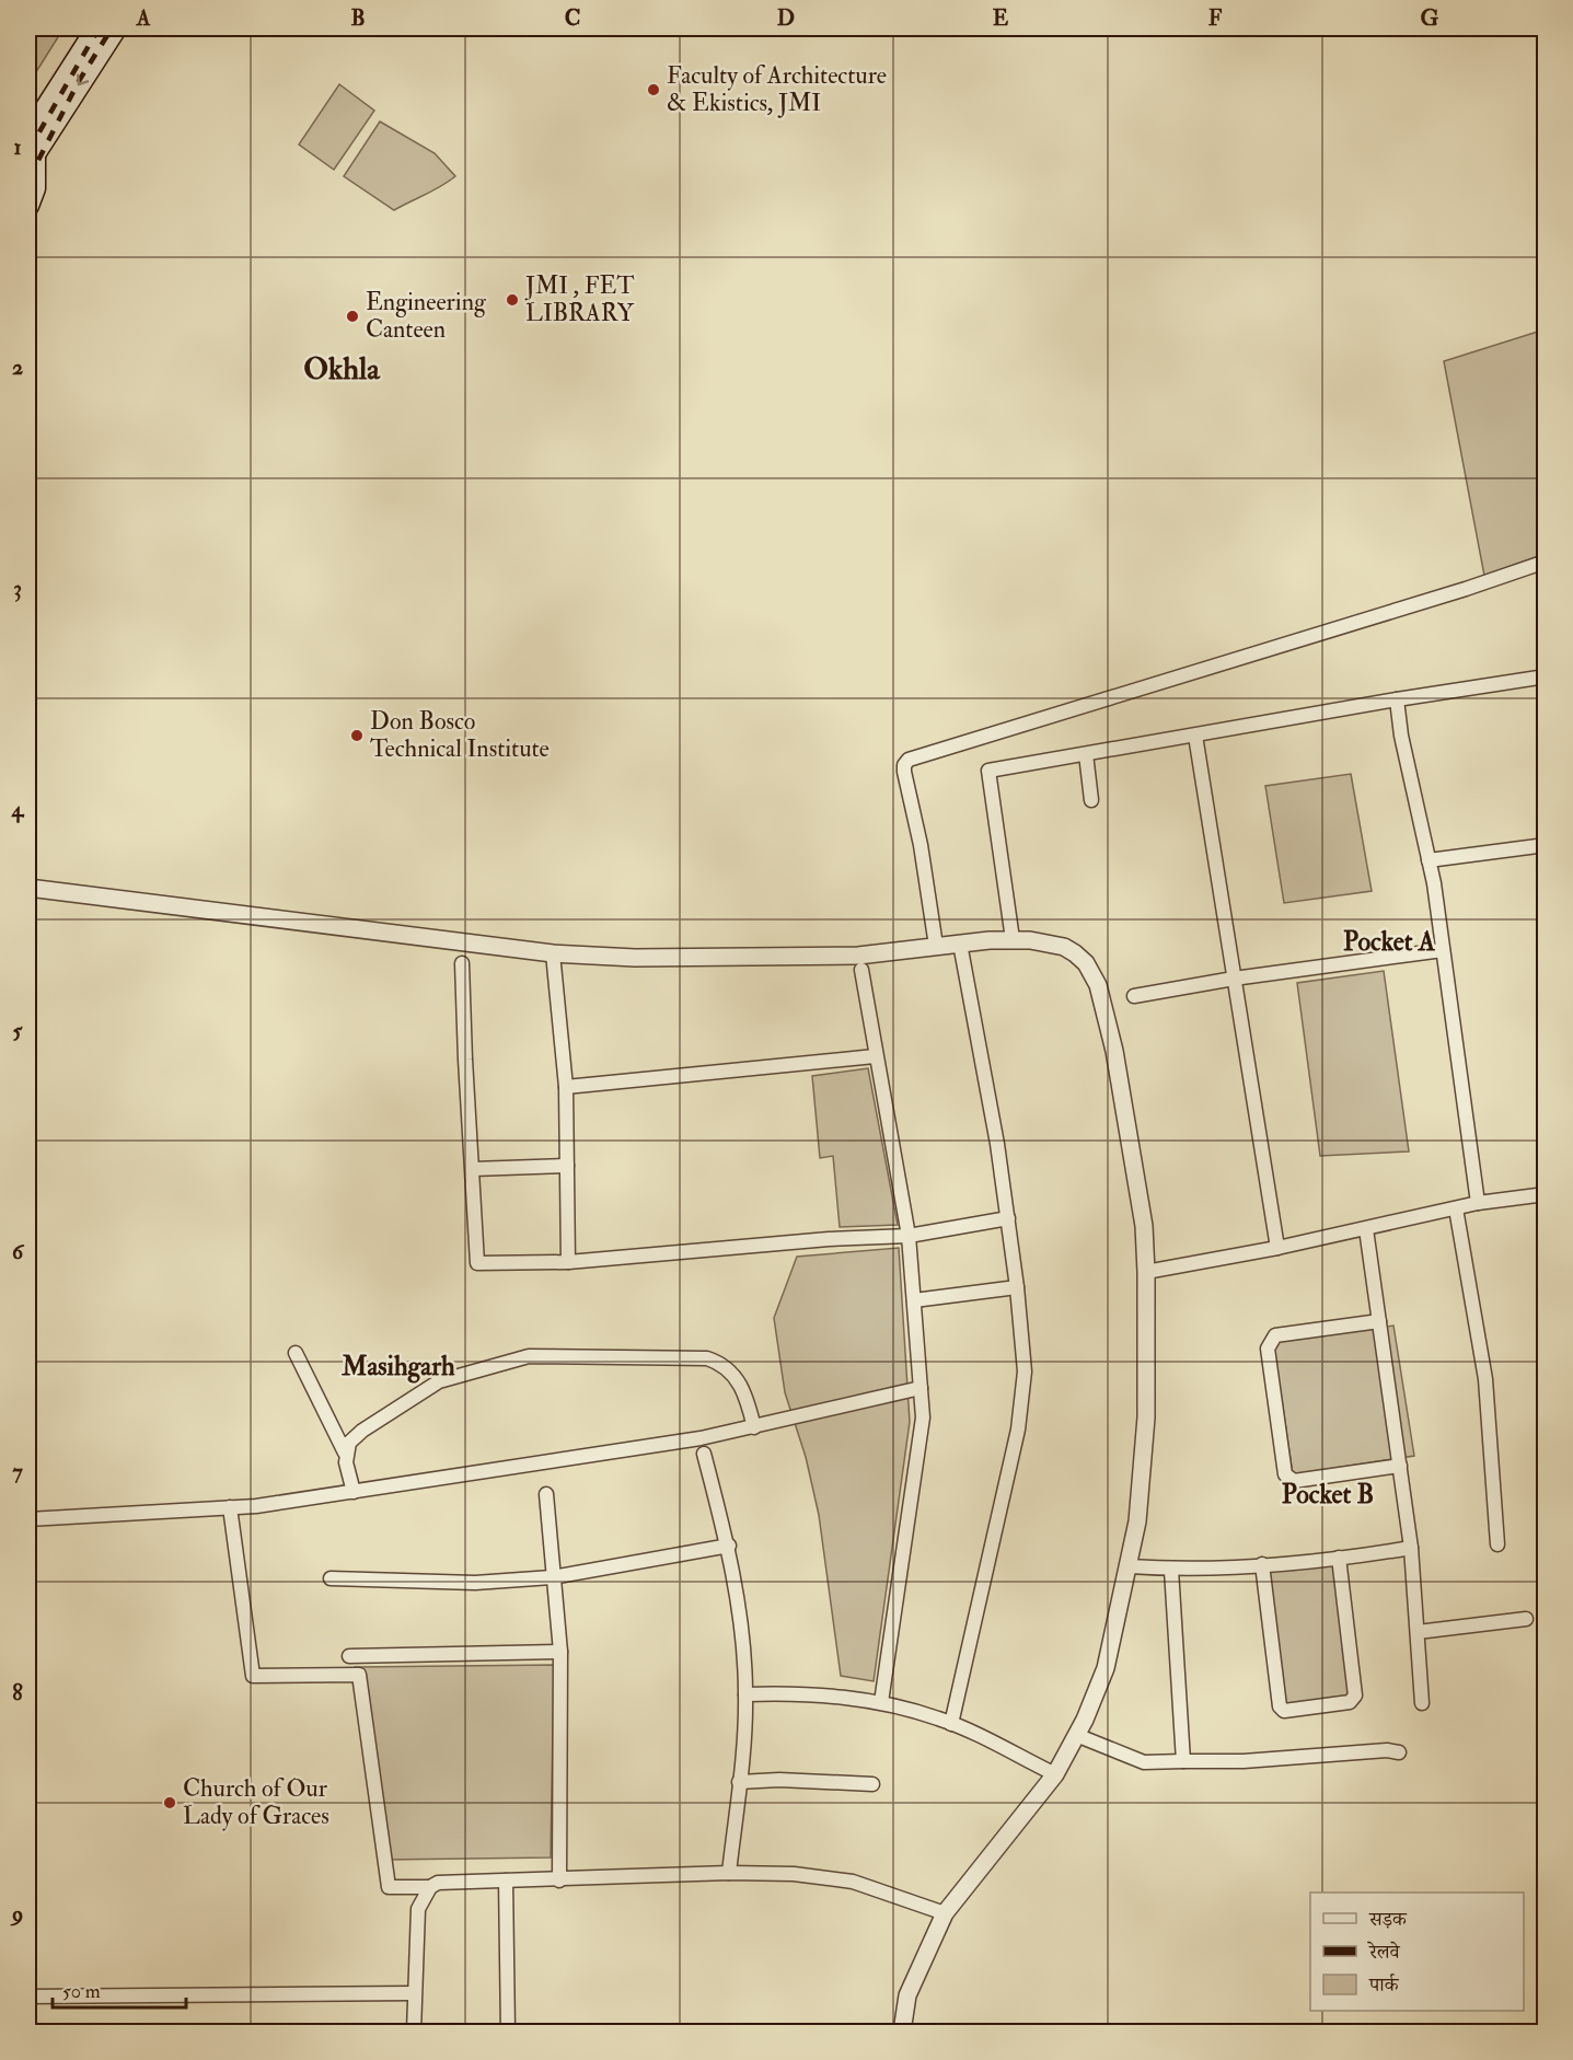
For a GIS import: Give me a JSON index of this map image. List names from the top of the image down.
{
  "districts": [
    "Okhla",
    "Pocket A",
    "Masihgarh",
    "Pocket B"
  ],
  "places": [
    "Faculty of Architecture & Ekistics, JMI",
    "JMI , FET LIBRARY",
    "Engineering Canteen",
    "Don Bosco Technical Institute",
    "Church of Our Lady of Graces"
  ],
  "legend": ["सड़क", "रेलवे", "पार्क"],
  "scale_bar": "50 m",
  "grid": {
    "columns": [
      "A",
      "B",
      "C",
      "D",
      "E",
      "F",
      "G"
    ],
    "rows": [
      "1",
      "2",
      "3",
      "4",
      "5",
      "6",
      "7",
      "8",
      "9"
    ]
  }
}
